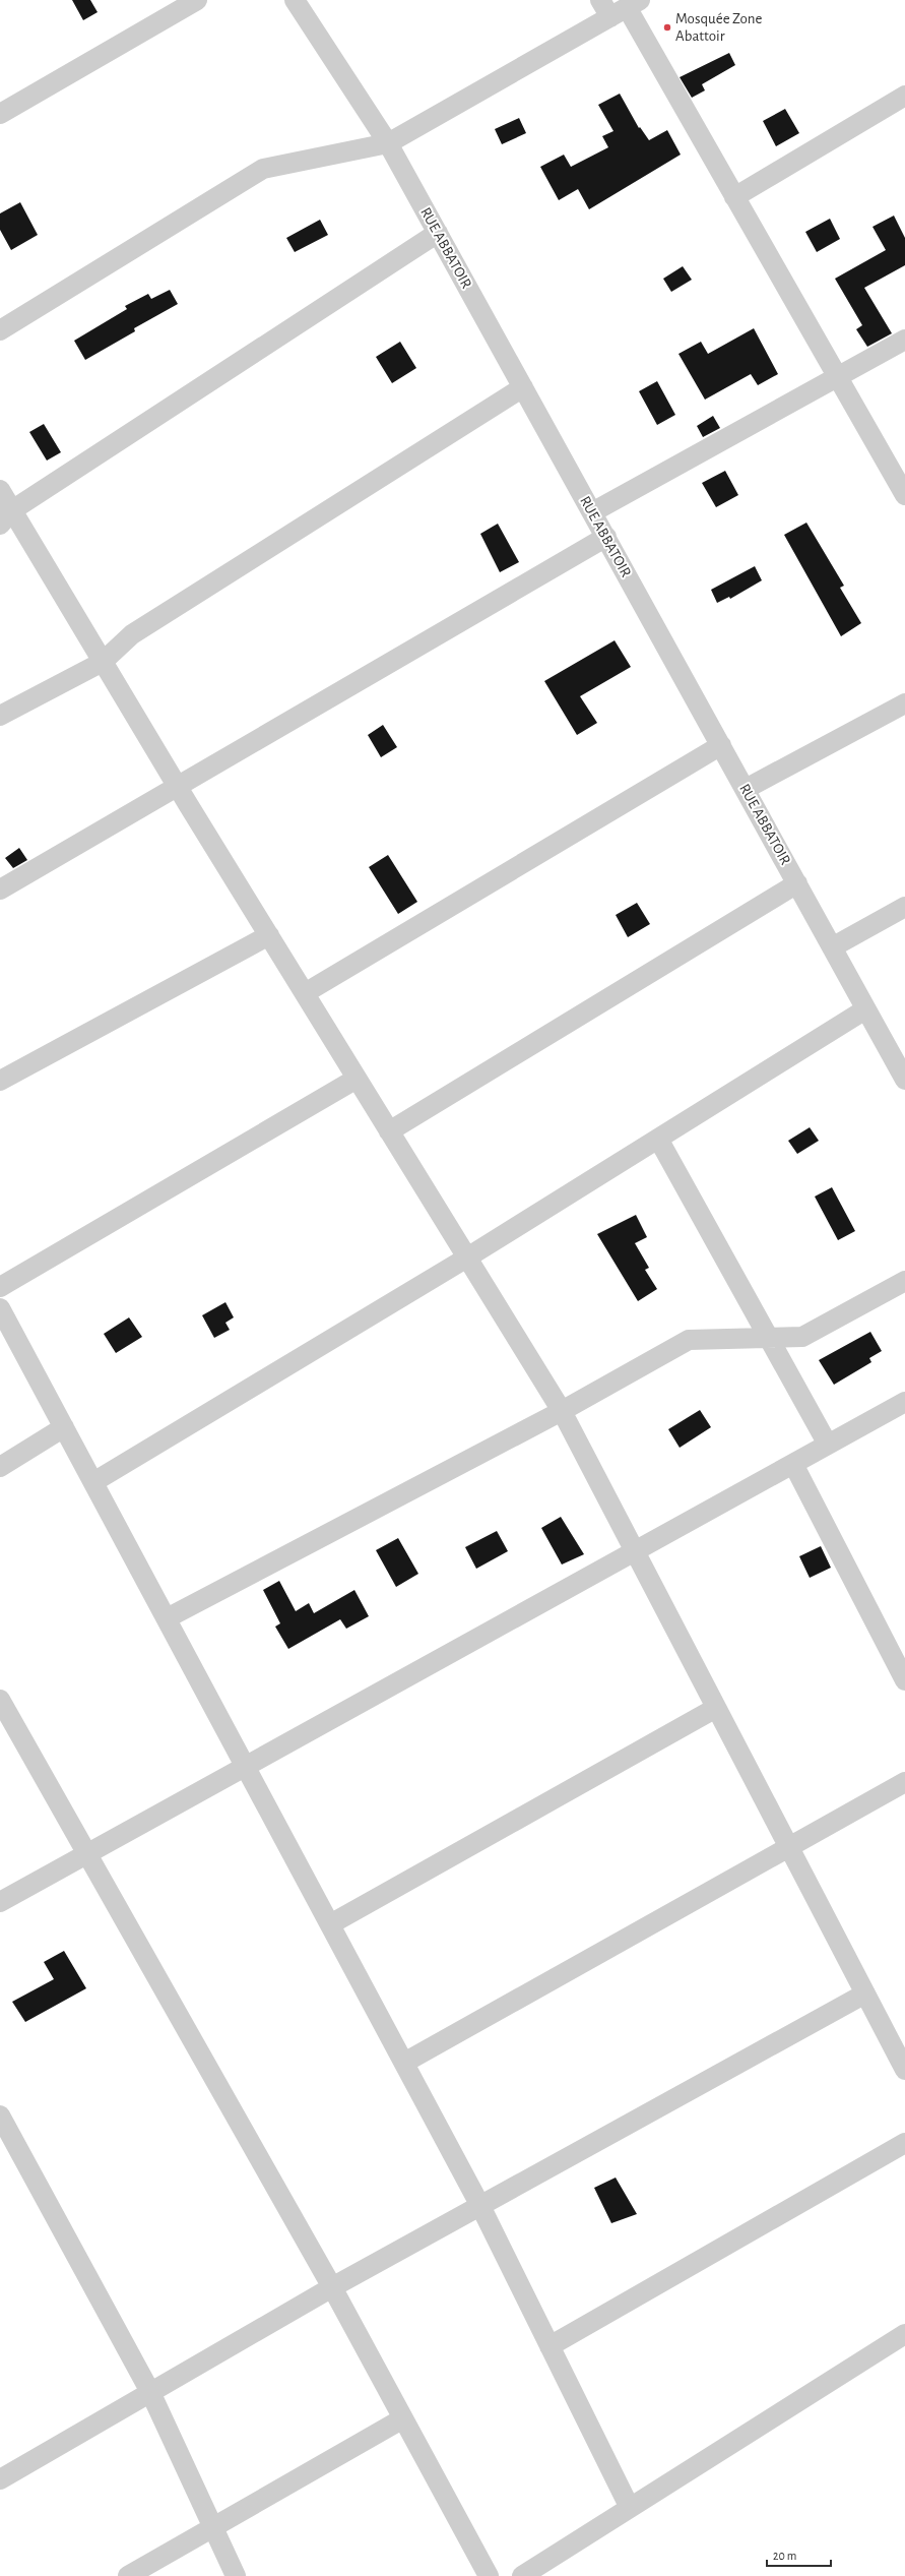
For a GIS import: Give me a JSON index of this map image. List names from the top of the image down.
{
  "streets": {
    "street": ["RUE ABBATOIR"]
  },
  "places": ["Mosquée Zone Abattoir"],
  "scale_bar": "20 m"
}
